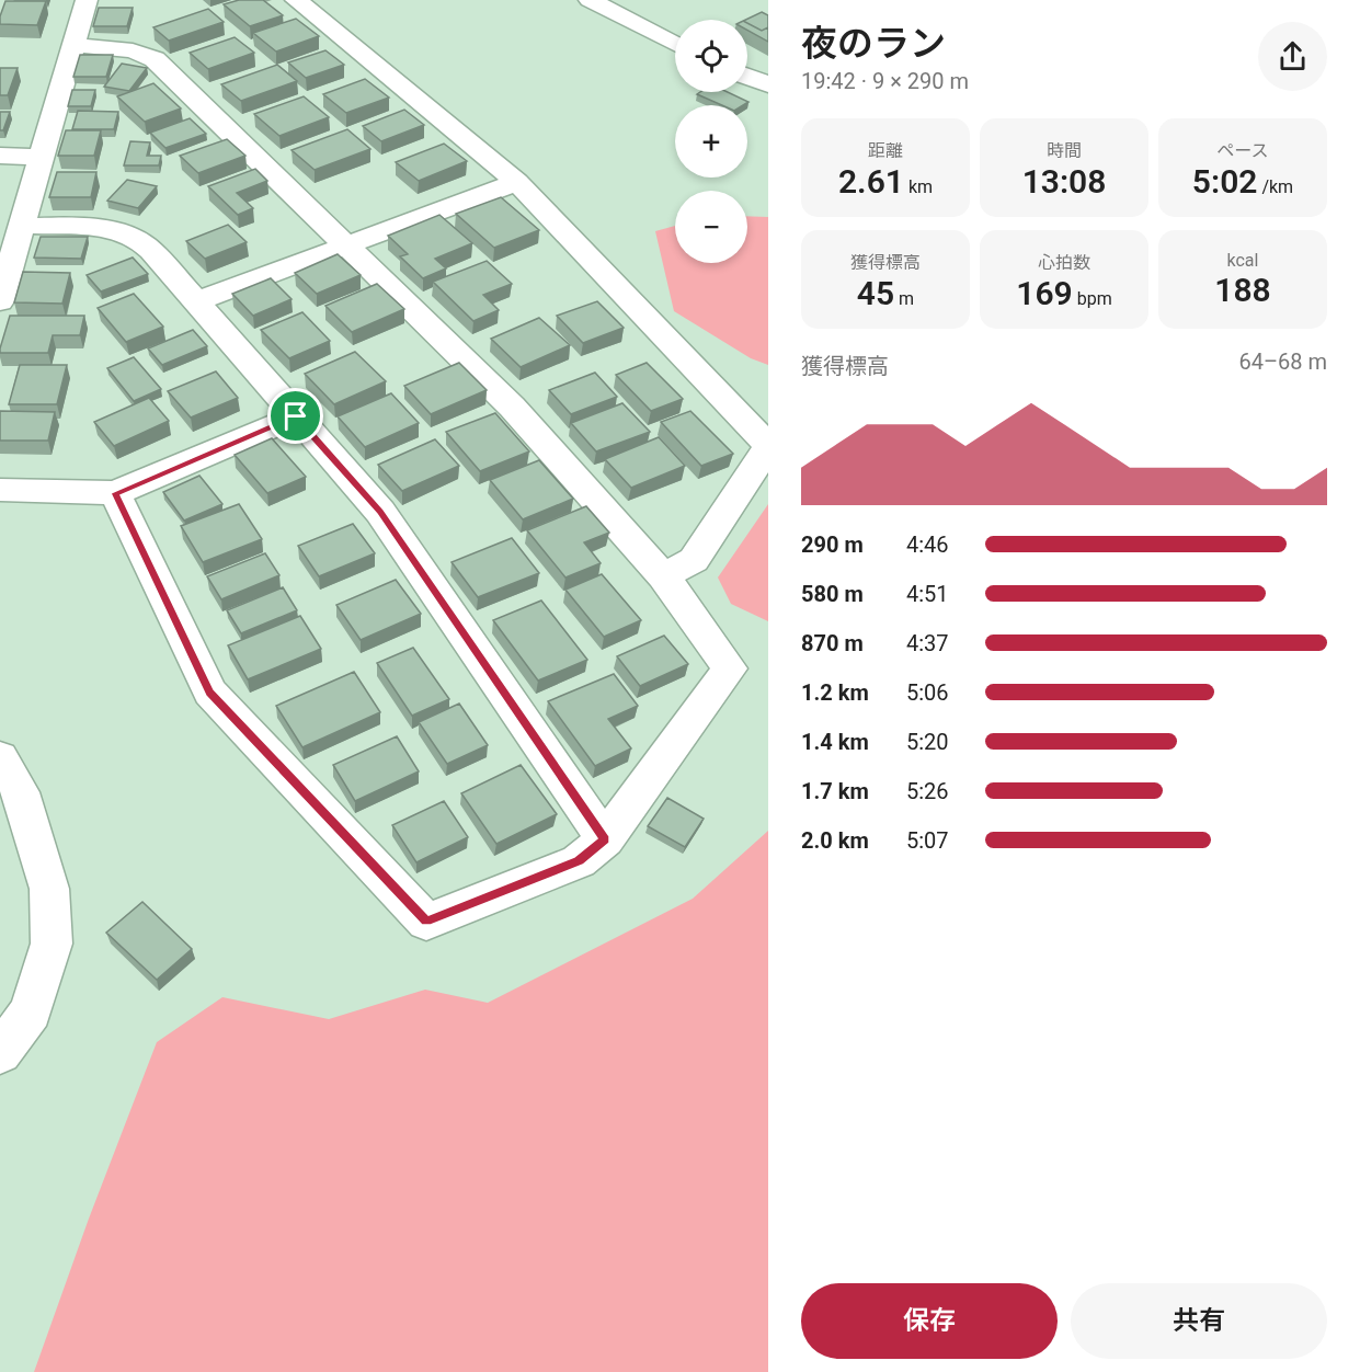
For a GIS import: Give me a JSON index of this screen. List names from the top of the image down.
{
  "page": {
    "heading": ["夜のラン", "19:42 · 9 × 290 m"],
    "map_buttons": ["+", "−"],
    "stats": [
      ["距離", "2.61 km"],
      ["時間", "13:08"],
      ["ペース", "5:02 /km"],
      ["獲得標高", "45 m"],
      ["心拍数", "169 bpm"],
      ["kcal", "188"]
    ],
    "chart": ["獲得標高", "64–68 m"],
    "list": [
      {
        "name": "290 m",
        "note": "4:46"
      },
      {
        "name": "580 m",
        "note": "4:51"
      },
      {
        "name": "870 m",
        "note": "4:37"
      },
      {
        "name": "1.2 km",
        "note": "5:06"
      },
      {
        "name": "1.4 km",
        "note": "5:20"
      },
      {
        "name": "1.7 km",
        "note": "5:26"
      },
      {
        "name": "2.0 km",
        "note": "5:07"
      }
    ],
    "buttons": ["保存", "共有"]
  }
}
